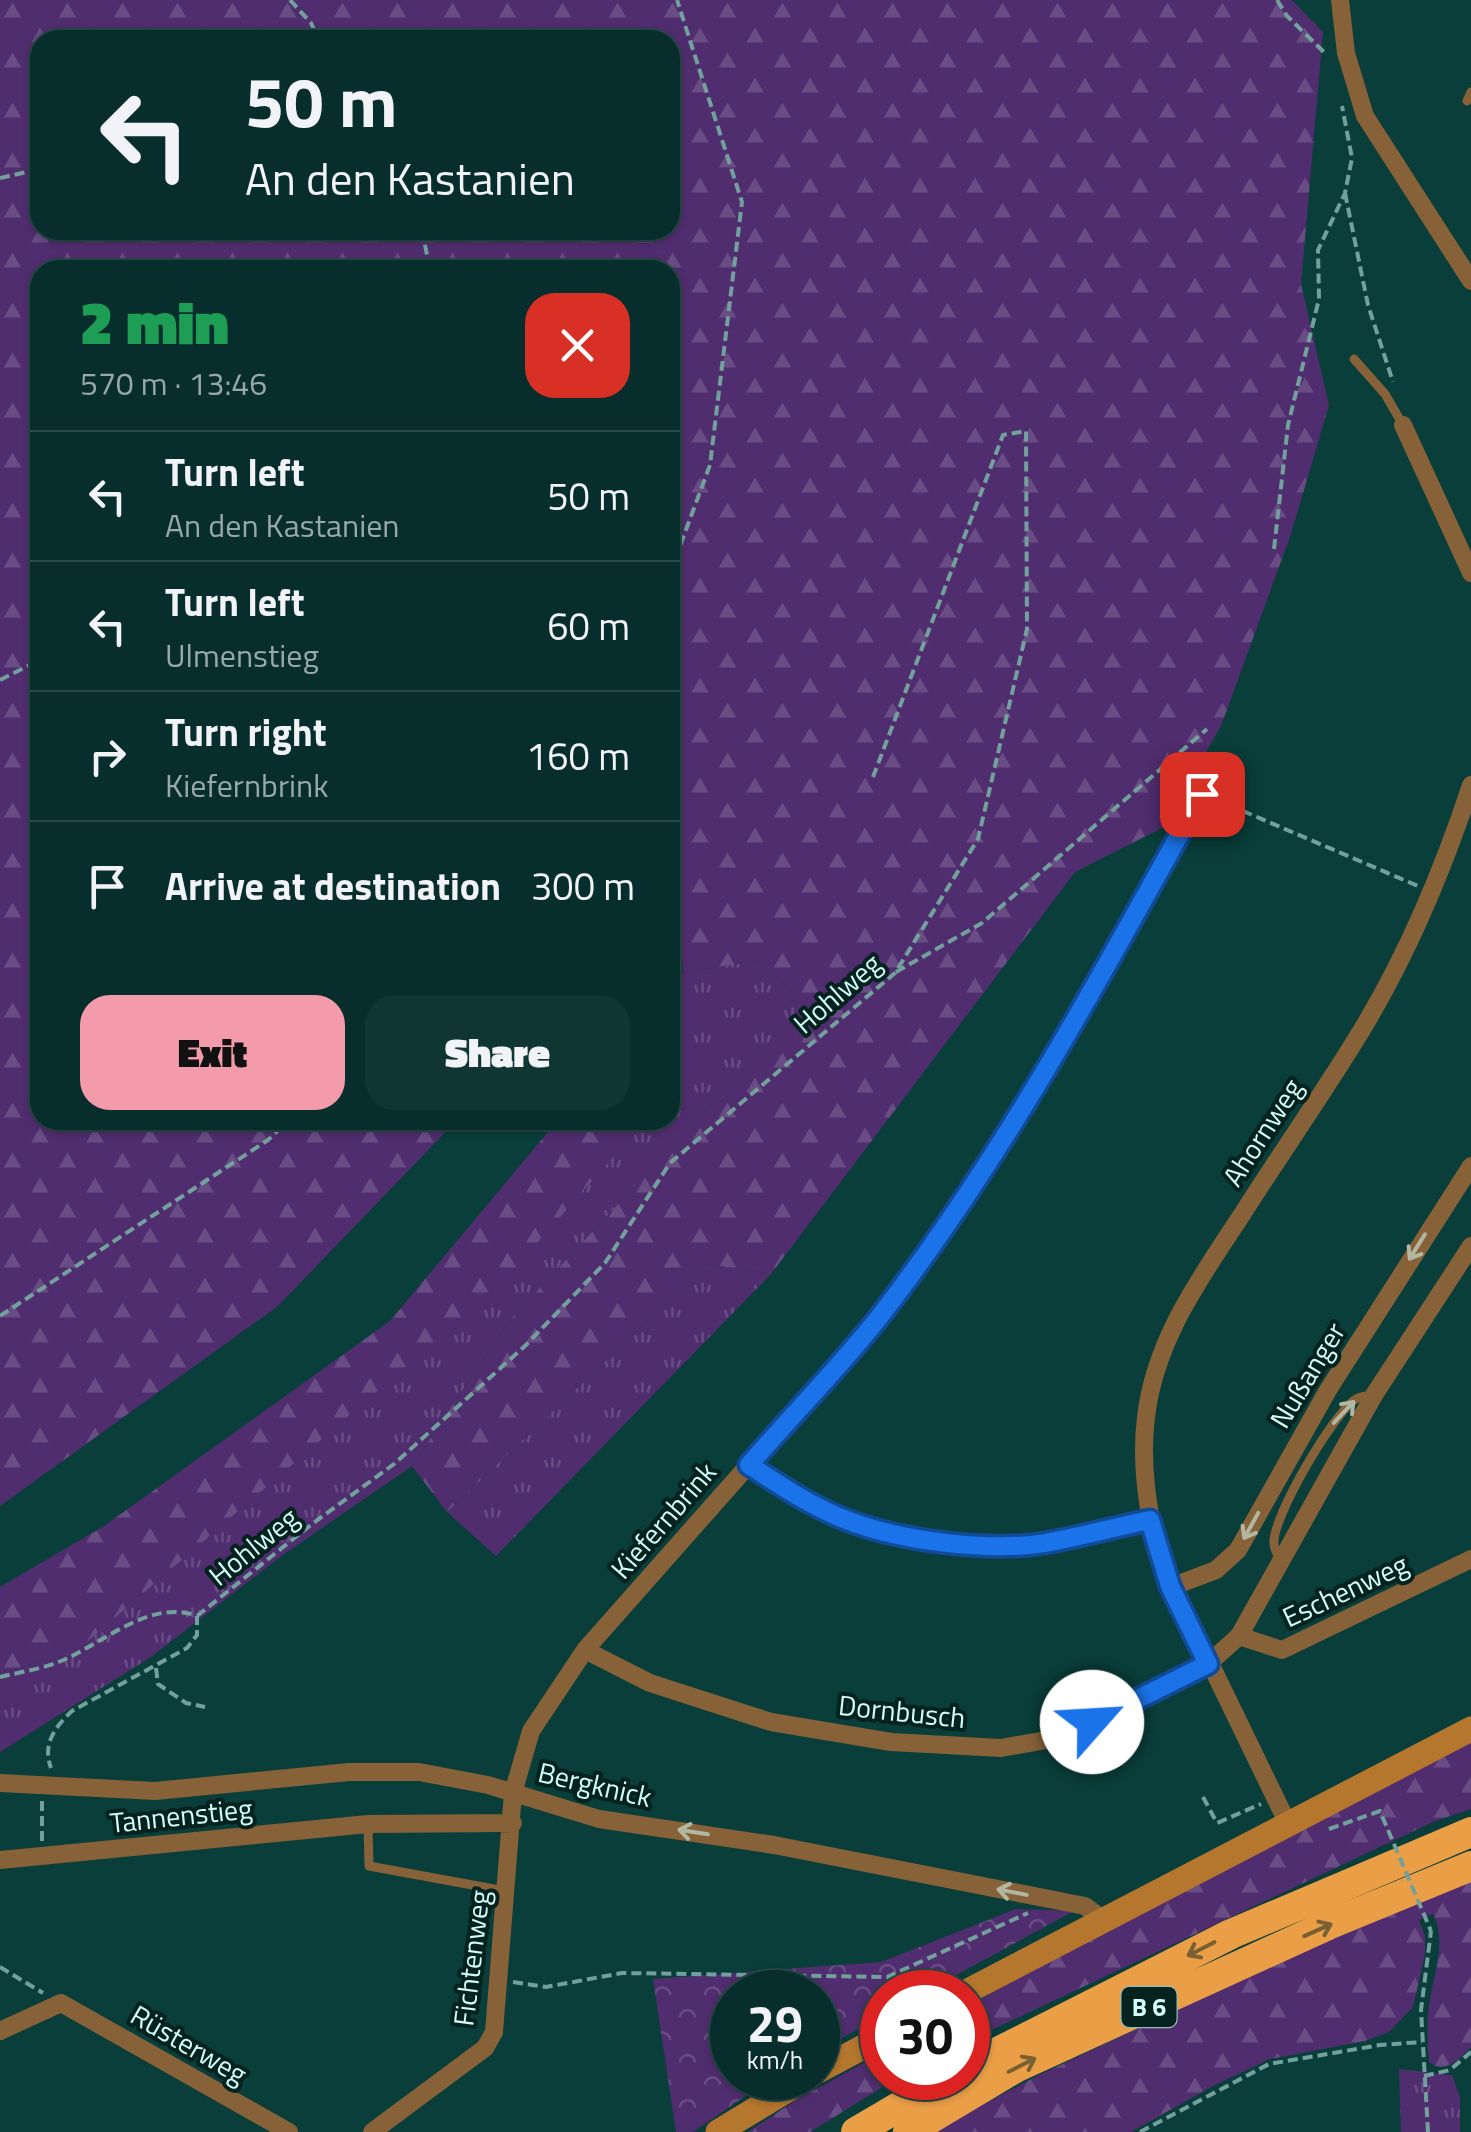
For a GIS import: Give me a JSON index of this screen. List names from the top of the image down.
{
  "streets": {
    "highway": ["B 6"],
    "street": [
      "Ahornweg",
      "Nußanger",
      "Kiefernbrink",
      "Eschenweg",
      "Dornbusch",
      "Bergknick",
      "Tannenstieg",
      "Fichtenweg",
      "Rüsterweg"
    ],
    "path": ["Hohlweg"]
  },
  "crossings": [
    ["Ahornweg", "Nußanger"],
    ["Ahornweg", "Dornbusch"],
    ["Kiefernbrink", "Dornbusch"],
    ["Kiefernbrink", "Bergknick"],
    ["Kiefernbrink", "Fichtenweg"],
    ["Bergknick", "Fichtenweg"],
    ["Tannenstieg", "Fichtenweg"]
  ],
  "one_way": ["Bergknick"],
  "page": {
    "turn": ["50 m", "An den Kastanien"],
    "heading": ["2 min", "570 m · 13:46"],
    "list": [
      {
        "name": "Turn left",
        "note": "An den Kastanien",
        "value": "50 m"
      },
      {
        "name": "Turn left",
        "note": "Ulmenstieg",
        "value": "60 m"
      },
      {
        "name": "Turn right",
        "note": "Kiefernbrink",
        "value": "160 m"
      },
      {
        "name": "Arrive at destination",
        "value": "300 m"
      }
    ],
    "buttons": ["Exit", "Share"],
    "speed": "29 km/h",
    "limit": "30"
  }
}
